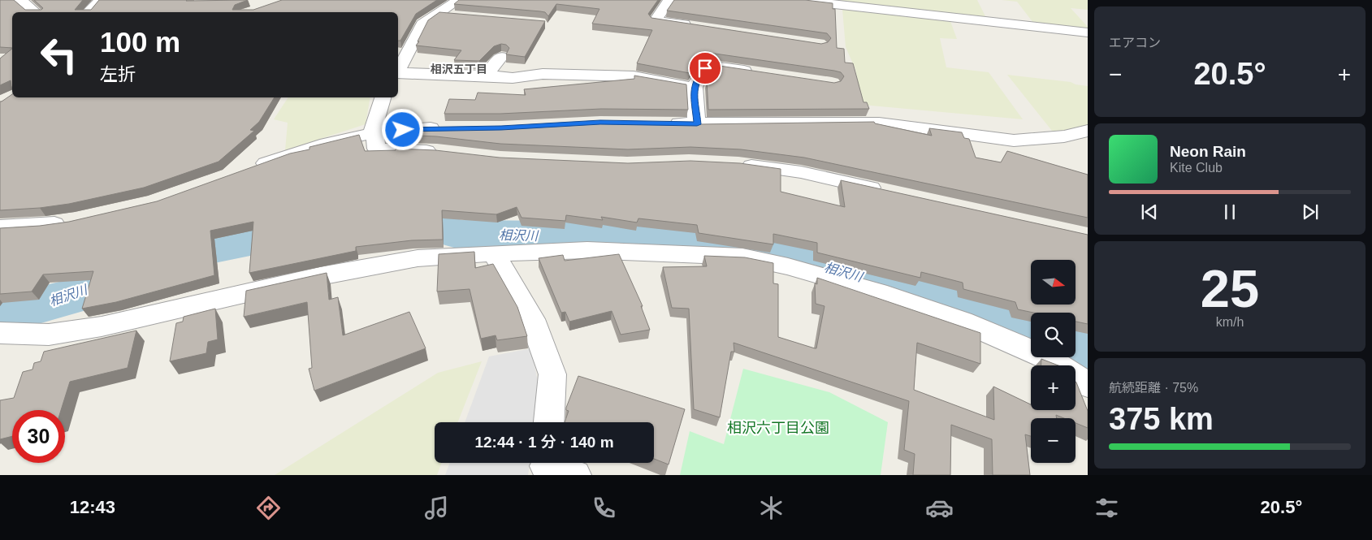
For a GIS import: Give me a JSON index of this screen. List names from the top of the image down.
{
  "districts": ["相沢五丁目"],
  "water": ["相沢川"],
  "parks": ["相沢六丁目公園"],
  "north": "right",
  "page": {
    "tile": [
      "エアコン",
      ["25", "km/h"],
      ["航続距離 · 75%", "375 km"]
    ],
    "turn": ["100 m", "左折"],
    "heat": ["−", "20.5°", "+"],
    "song": ["Neon Rain", "Kite Club"],
    "map_buttons": ["+", "−"],
    "limit": "30",
    "trip": "12:44 · 1 分 · 140 m",
    "tabs": ["12:43", "20.5°"]
  }
}
